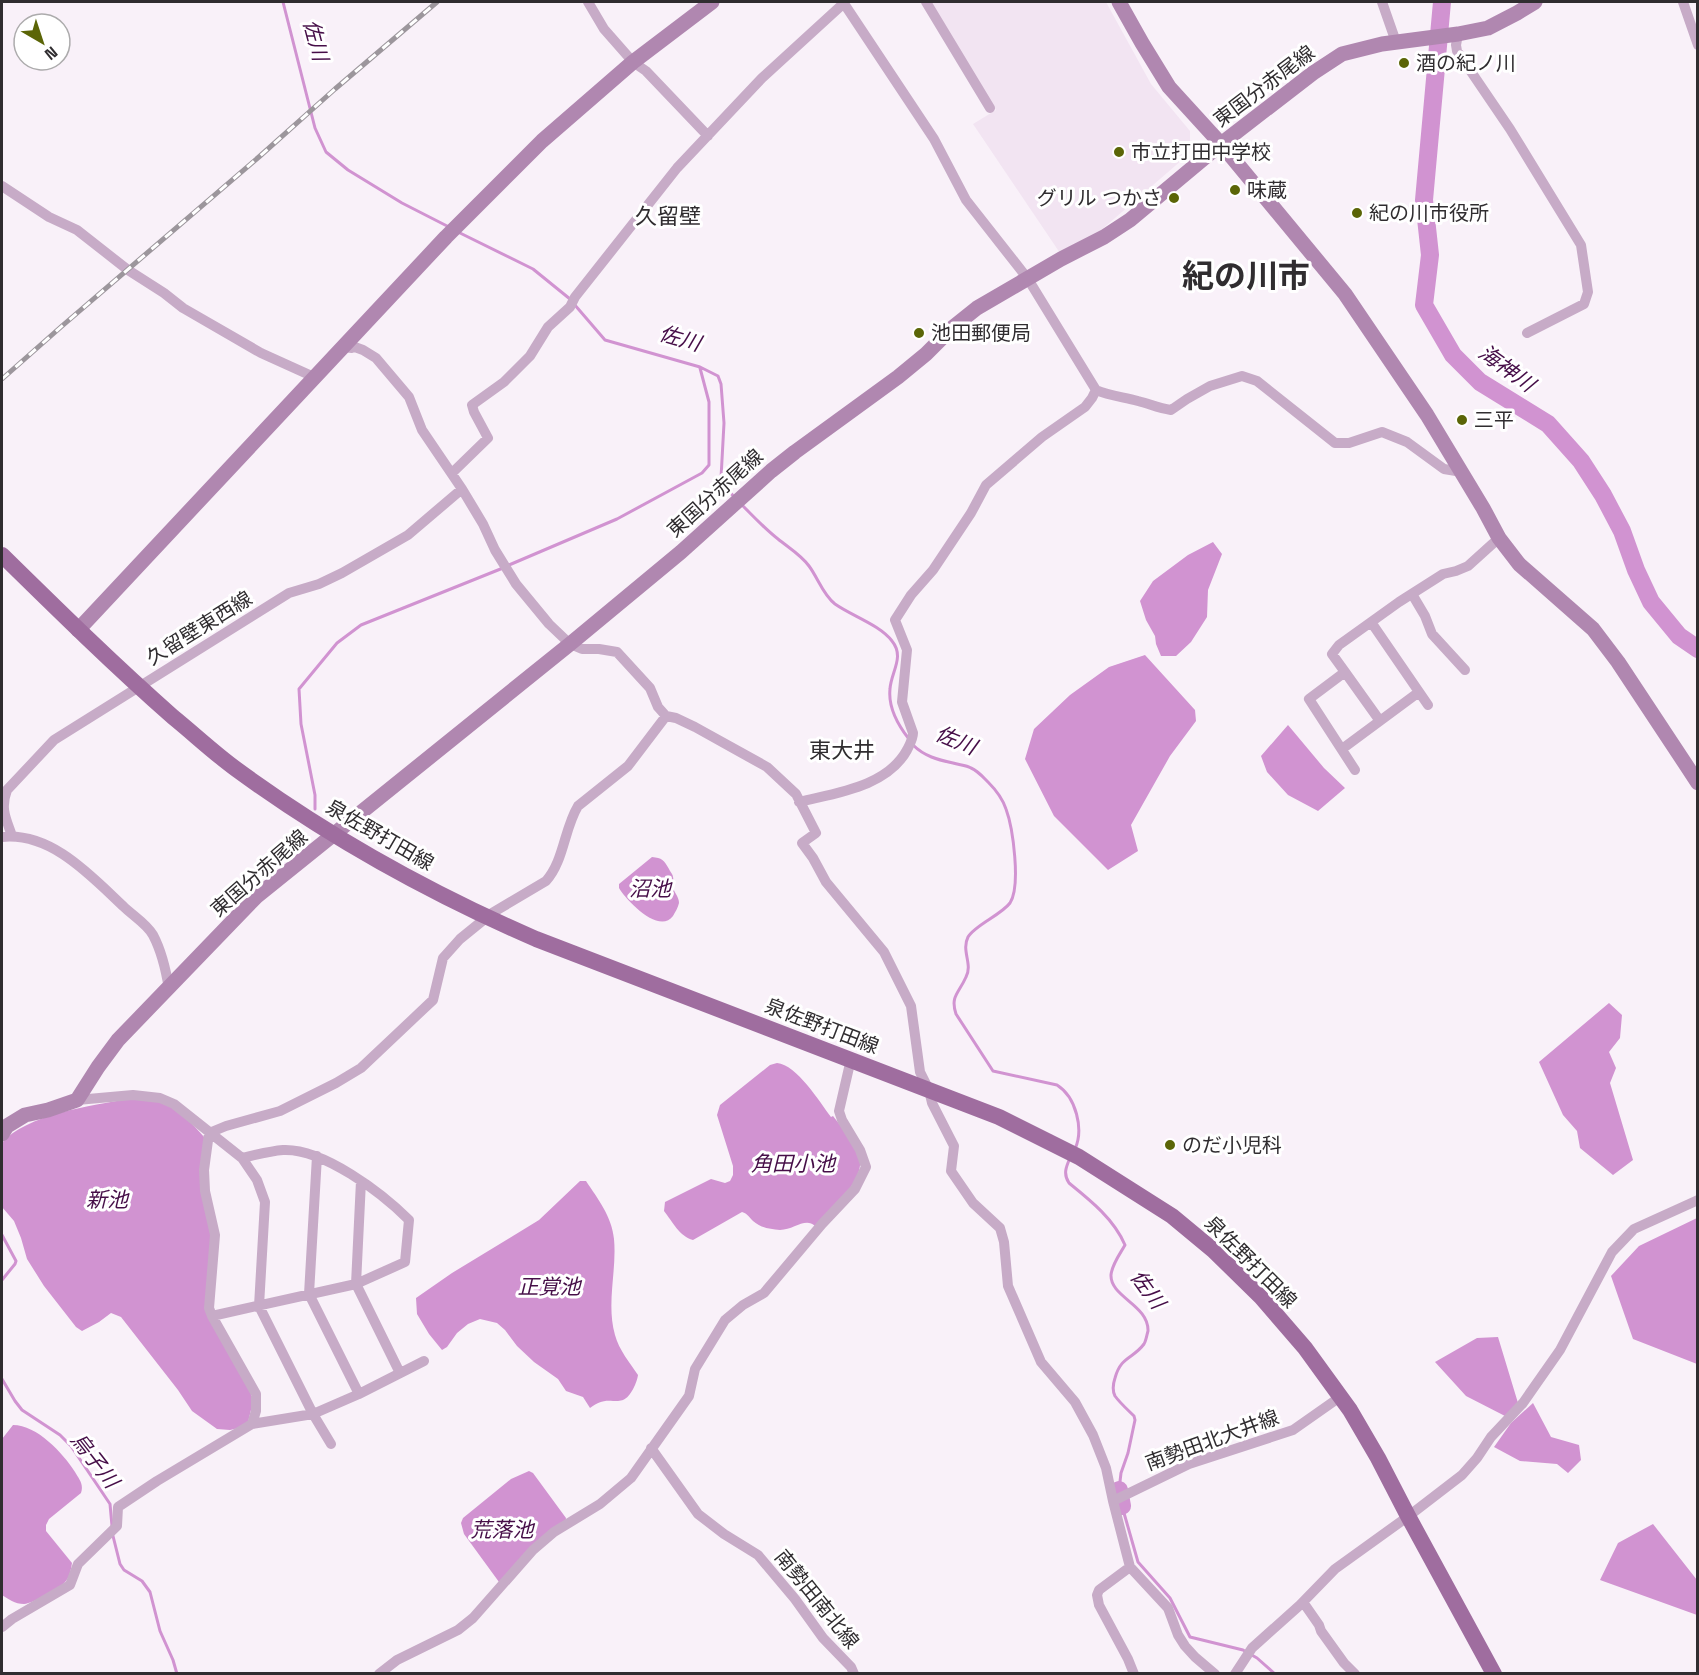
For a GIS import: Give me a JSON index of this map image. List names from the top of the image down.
{
  "streets": {
    "main road": ["泉佐野打田線"],
    "street": [
      "東国分赤尾線",
      "久留壁東西線",
      "南勢田北大井線",
      "南勢田南北線"
    ]
  },
  "crossings": [
    ["東国分赤尾線", "泉佐野打田線"],
    ["久留壁東西線", "泉佐野打田線"],
    ["泉佐野打田線", "南勢田北大井線"]
  ],
  "districts": ["久留壁", "紀の川市", "東大井"],
  "water": [
    "佐川",
    "海神川",
    "沼池",
    "角田小池",
    "新池",
    "正覚池",
    "烏子川",
    "荒落池"
  ],
  "places": [
    "酒の紀ノ川",
    "市立打田中学校",
    "味蔵",
    "グリル つかさ",
    "紀の川市役所",
    "池田郵便局",
    "三平",
    "のだ小児科"
  ],
  "north": "bottom right"
}
